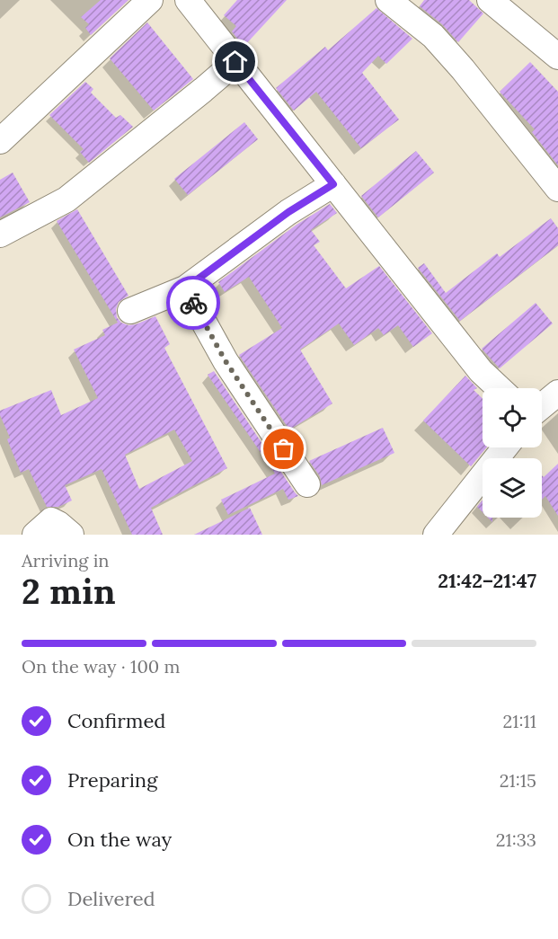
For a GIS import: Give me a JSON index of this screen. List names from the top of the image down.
{
  "page": {
    "heading": ["2 min", "Arriving in", "21:42–21:47"],
    "bar": "On the way · 100 m",
    "list": [
      ["Confirmed", "21:11"],
      ["Preparing", "21:15"],
      ["On the way", "21:33"],
      "Delivered"
    ]
  }
}
